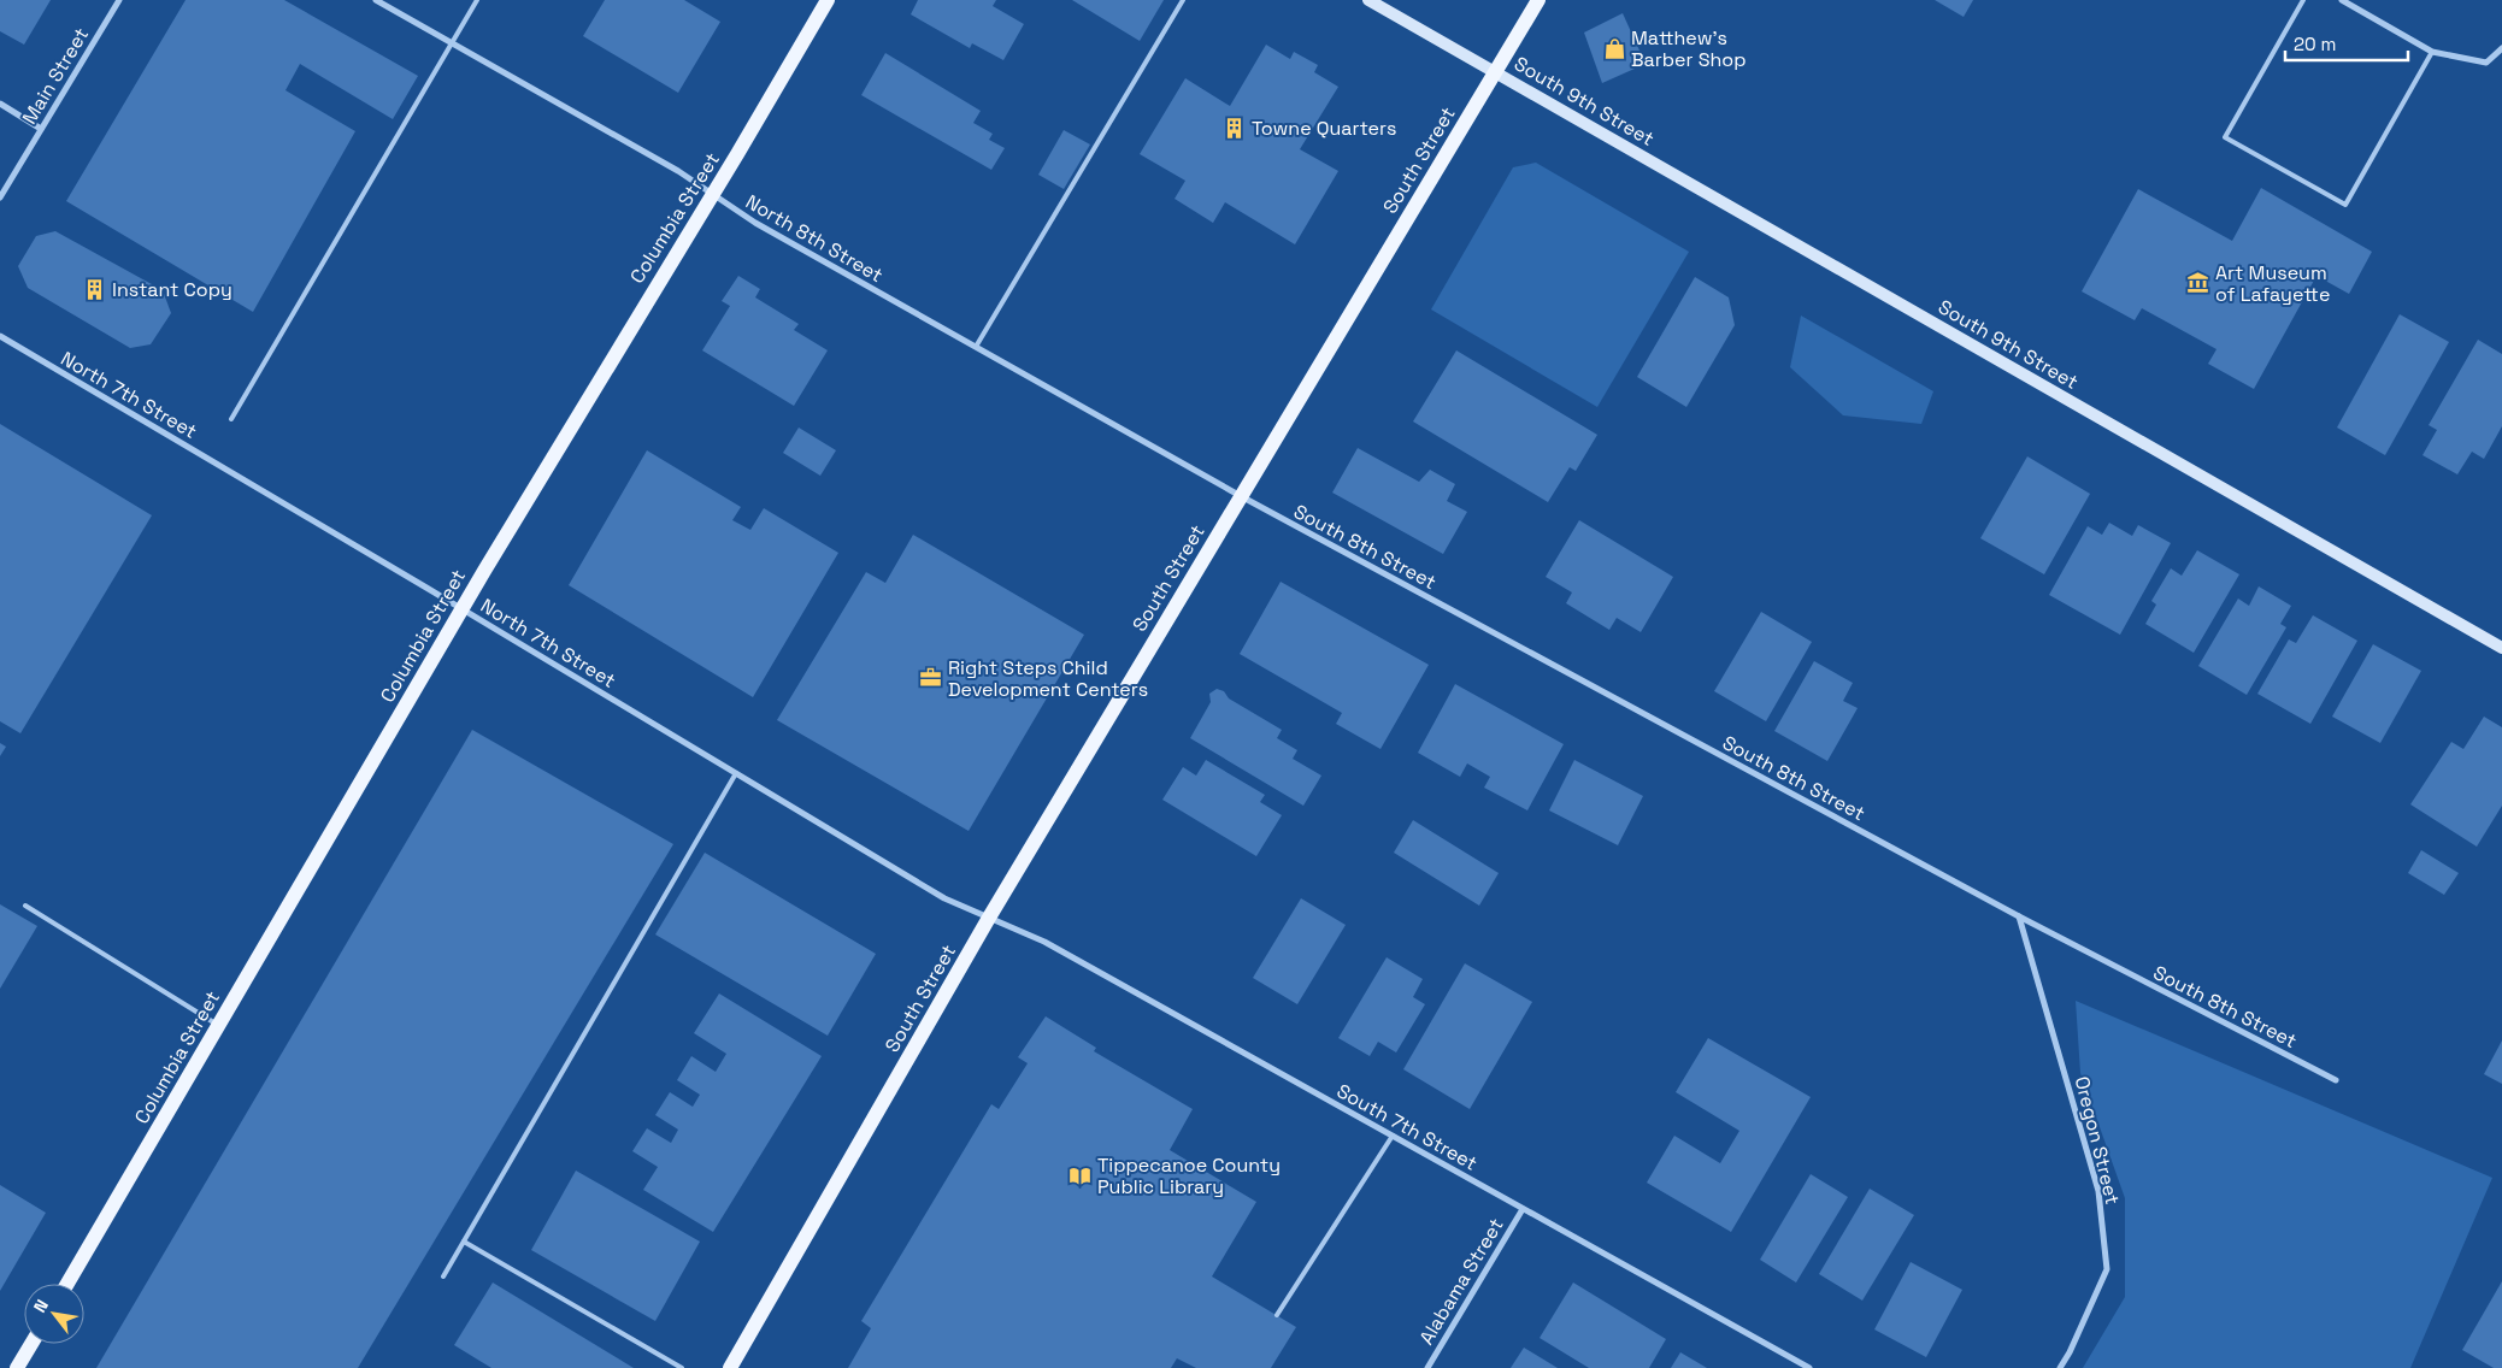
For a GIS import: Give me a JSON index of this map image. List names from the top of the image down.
{
  "streets": {
    "main road": ["South Street", "Columbia Street"],
    "street": [
      "Main Street",
      "South 9th Street",
      "North 8th Street",
      "North 7th Street",
      "South 8th Street",
      "South 7th Street",
      "Oregon Street",
      "Alabama Street"
    ]
  },
  "crossings": [
    ["South 9th Street", "South Street"],
    ["South Street", "North 8th Street"],
    ["South Street", "North 7th Street"],
    ["South Street", "South 8th Street"],
    ["South Street", "South 7th Street"],
    ["Columbia Street", "North 8th Street"],
    ["Columbia Street", "North 7th Street"],
    ["North 8th Street", "South 8th Street"],
    ["North 7th Street", "South 7th Street"],
    ["South 8th Street", "Oregon Street"],
    ["South 7th Street", "Alabama Street"]
  ],
  "places": {
    "shop": ["Matthew's Barber Shop"],
    "building": ["Towne Quarters", "Instant Copy"],
    "museum": ["Art Museum of Lafayette"],
    "office": ["Right Steps Child Development Centers"],
    "library": ["Tippecanoe County Public Library"]
  },
  "scale_bar": "20 m",
  "north": "top left"
}
